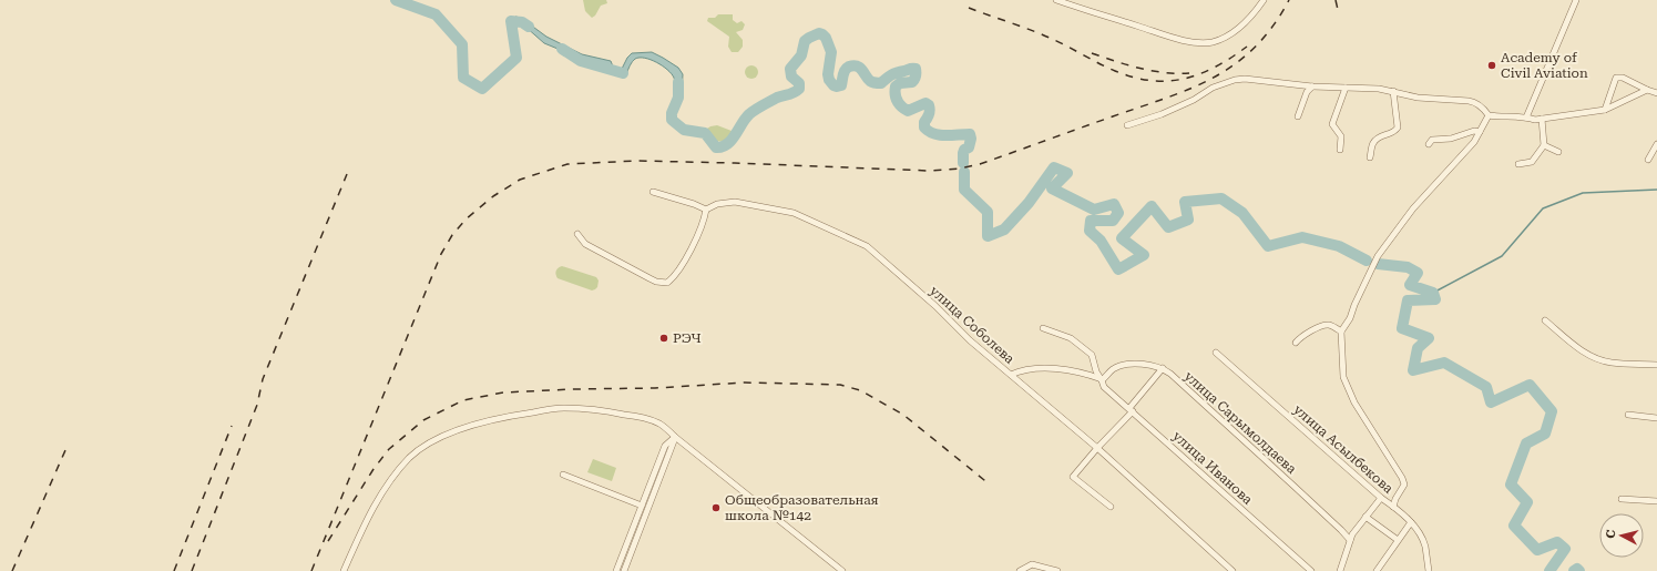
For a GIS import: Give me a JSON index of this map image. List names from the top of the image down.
{
  "streets": {
    "street": [
      "улица Соболева",
      "улица Сарымолдаева",
      "улица Асылбекова",
      "улица Иванова"
    ]
  },
  "crossings": [
    ["улица Сарымолдаева", "улица Иванова"]
  ],
  "places": ["Academy of Civil Aviation", "РЭЧ", "Общеобразовательная школа №142"],
  "north": "left"
}
